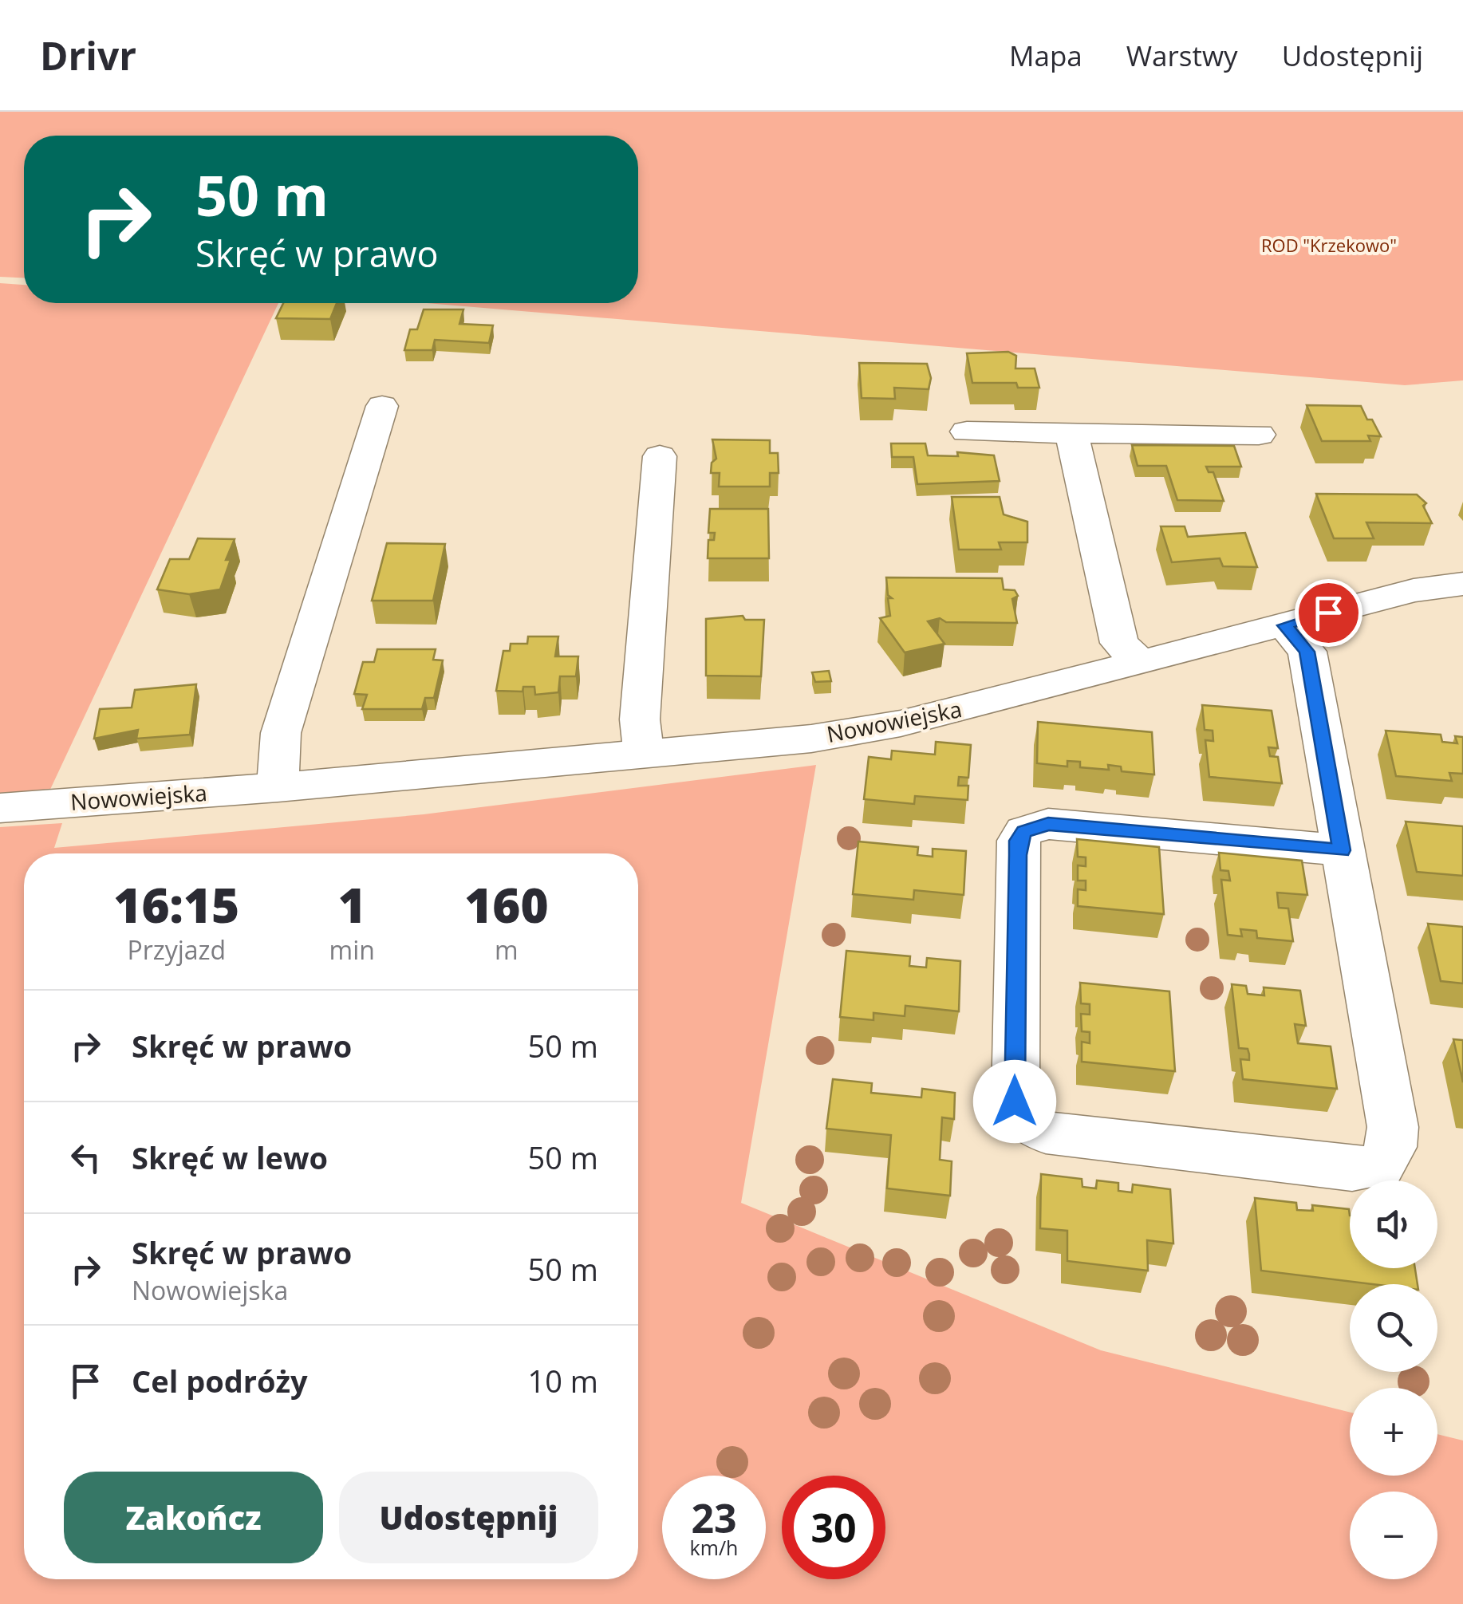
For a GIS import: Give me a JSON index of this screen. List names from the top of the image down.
{
  "streets": {
    "street": ["Nowowiejska"]
  },
  "parks": ["ROD \"Krzekowo\""],
  "page": {
    "header": "Drivr",
    "nav": ["Mapa", "Warstwy", "Udostępnij"],
    "turn": ["50 m", "Skręć w prawo"],
    "eta": [
      "16:15",
      "Przyjazd",
      "1",
      "min",
      "160",
      "m"
    ],
    "list": [
      {
        "name": "Skręć w prawo",
        "value": "50 m"
      },
      {
        "name": "Skręć w lewo",
        "value": "50 m"
      },
      {
        "name": "Skręć w prawo",
        "note": "Nowowiejska",
        "value": "50 m"
      },
      {
        "name": "Cel podróży",
        "value": "10 m"
      }
    ],
    "map_buttons": ["+", "−"],
    "buttons": ["Zakończ", "Udostępnij"],
    "speed": "23 km/h",
    "limit": "30"
  }
}
